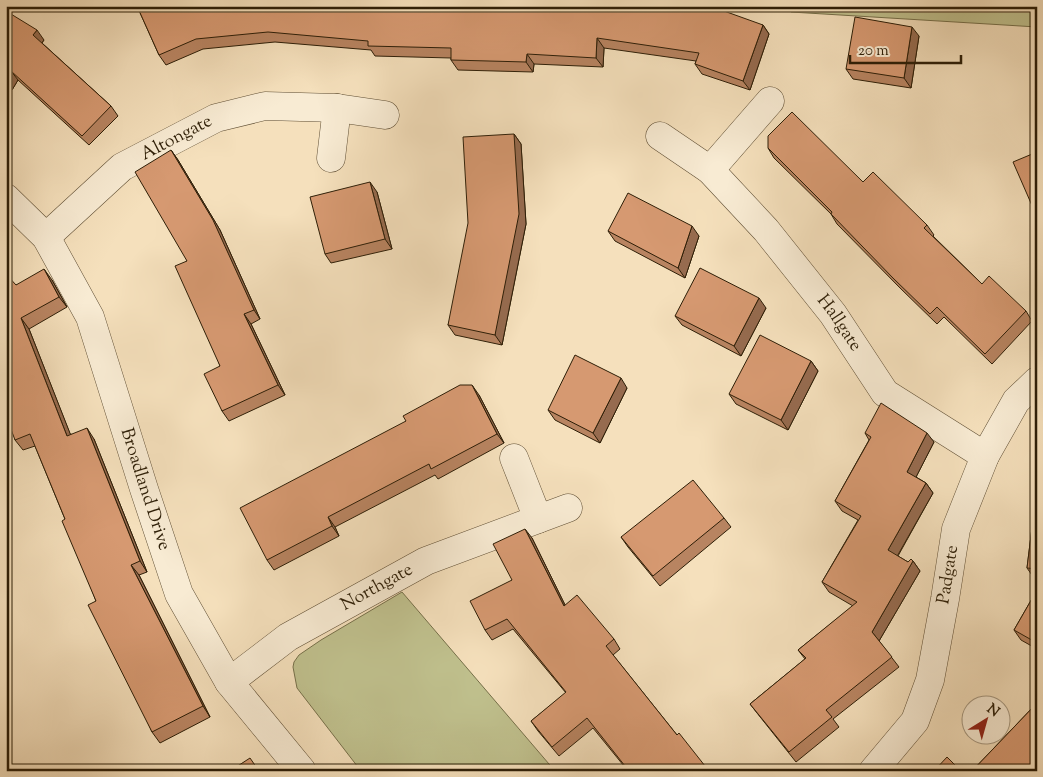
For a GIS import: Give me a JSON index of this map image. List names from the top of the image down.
{
  "streets": {
    "street": [
      "Altongate",
      "Hallgate",
      "Broadland Drive",
      "Padgate",
      "Northgate"
    ]
  },
  "crossings": [
    ["Altongate", "Broadland Drive"],
    ["Hallgate", "Padgate"],
    ["Broadland Drive", "Northgate"]
  ],
  "scale_bar": "20 m",
  "north": "top right"
}
